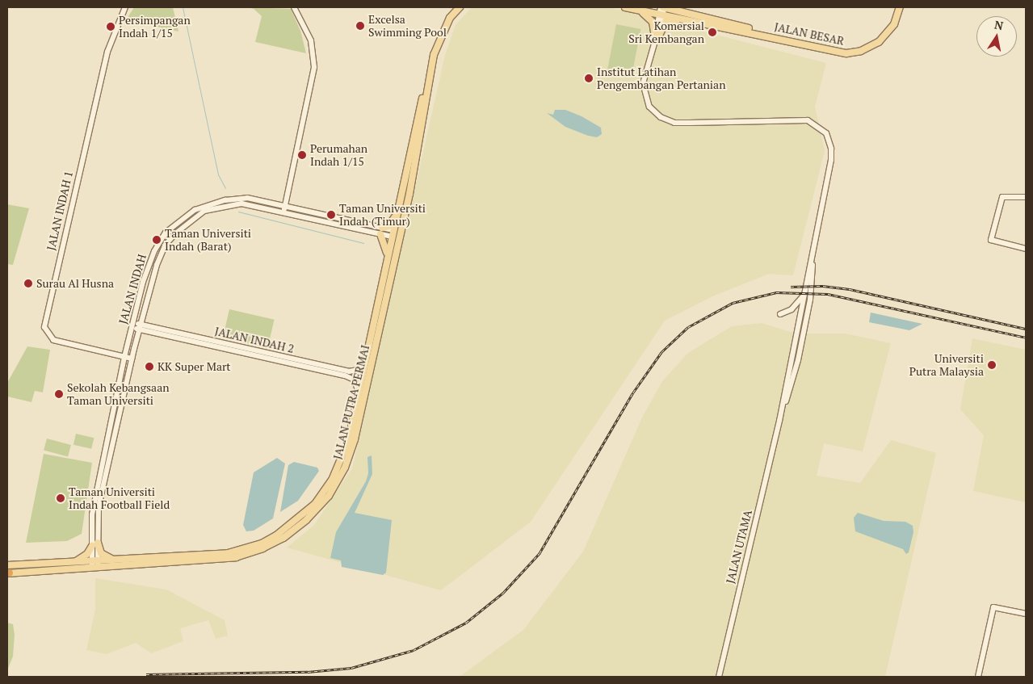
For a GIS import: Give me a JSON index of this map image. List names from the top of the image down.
{
  "streets": {
    "main road": ["JALAN BESAR", "JALAN PUTRA PERMAI"],
    "street": [
      "JALAN INDAH 1",
      "JALAN INDAH",
      "JALAN INDAH 2",
      "JALAN UTAMA"
    ]
  },
  "crossings": [
    ["JALAN INDAH 1", "JALAN INDAH"],
    ["JALAN INDAH", "JALAN INDAH 2"],
    ["JALAN INDAH", "JALAN PUTRA PERMAI"],
    ["JALAN INDAH 2", "JALAN PUTRA PERMAI"]
  ],
  "places": [
    "Excelsa Swimming Pool",
    "Persimpangan Indah 1/15",
    "Komersial Sri Kembangan",
    "Institut Latihan Pengembangan Pertanian",
    "Perumahan Indah 1/15",
    "Taman Universiti Indah (Timur)",
    "Taman Universiti Indah (Barat)",
    "Surau Al Husna",
    "Universiti Putra Malaysia",
    "KK Super Mart",
    "Sekolah Kebangsaan Taman Universiti",
    "Taman Universiti Indah Football Field"
  ],
  "north": "top"
}
